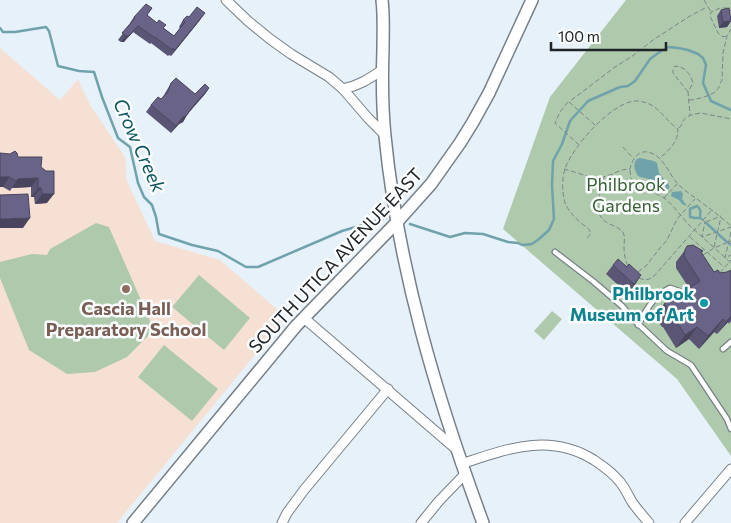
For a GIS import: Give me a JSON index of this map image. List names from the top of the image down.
{
  "streets": {
    "street": ["SOUTH UTICA AVENUE EAST"]
  },
  "water": ["Crow Creek"],
  "parks": ["Philbrook Gardens"],
  "places": ["Cascia Hall Preparatory School", "Philbrook Museum of Art"],
  "scale_bar": "100 m"
}
